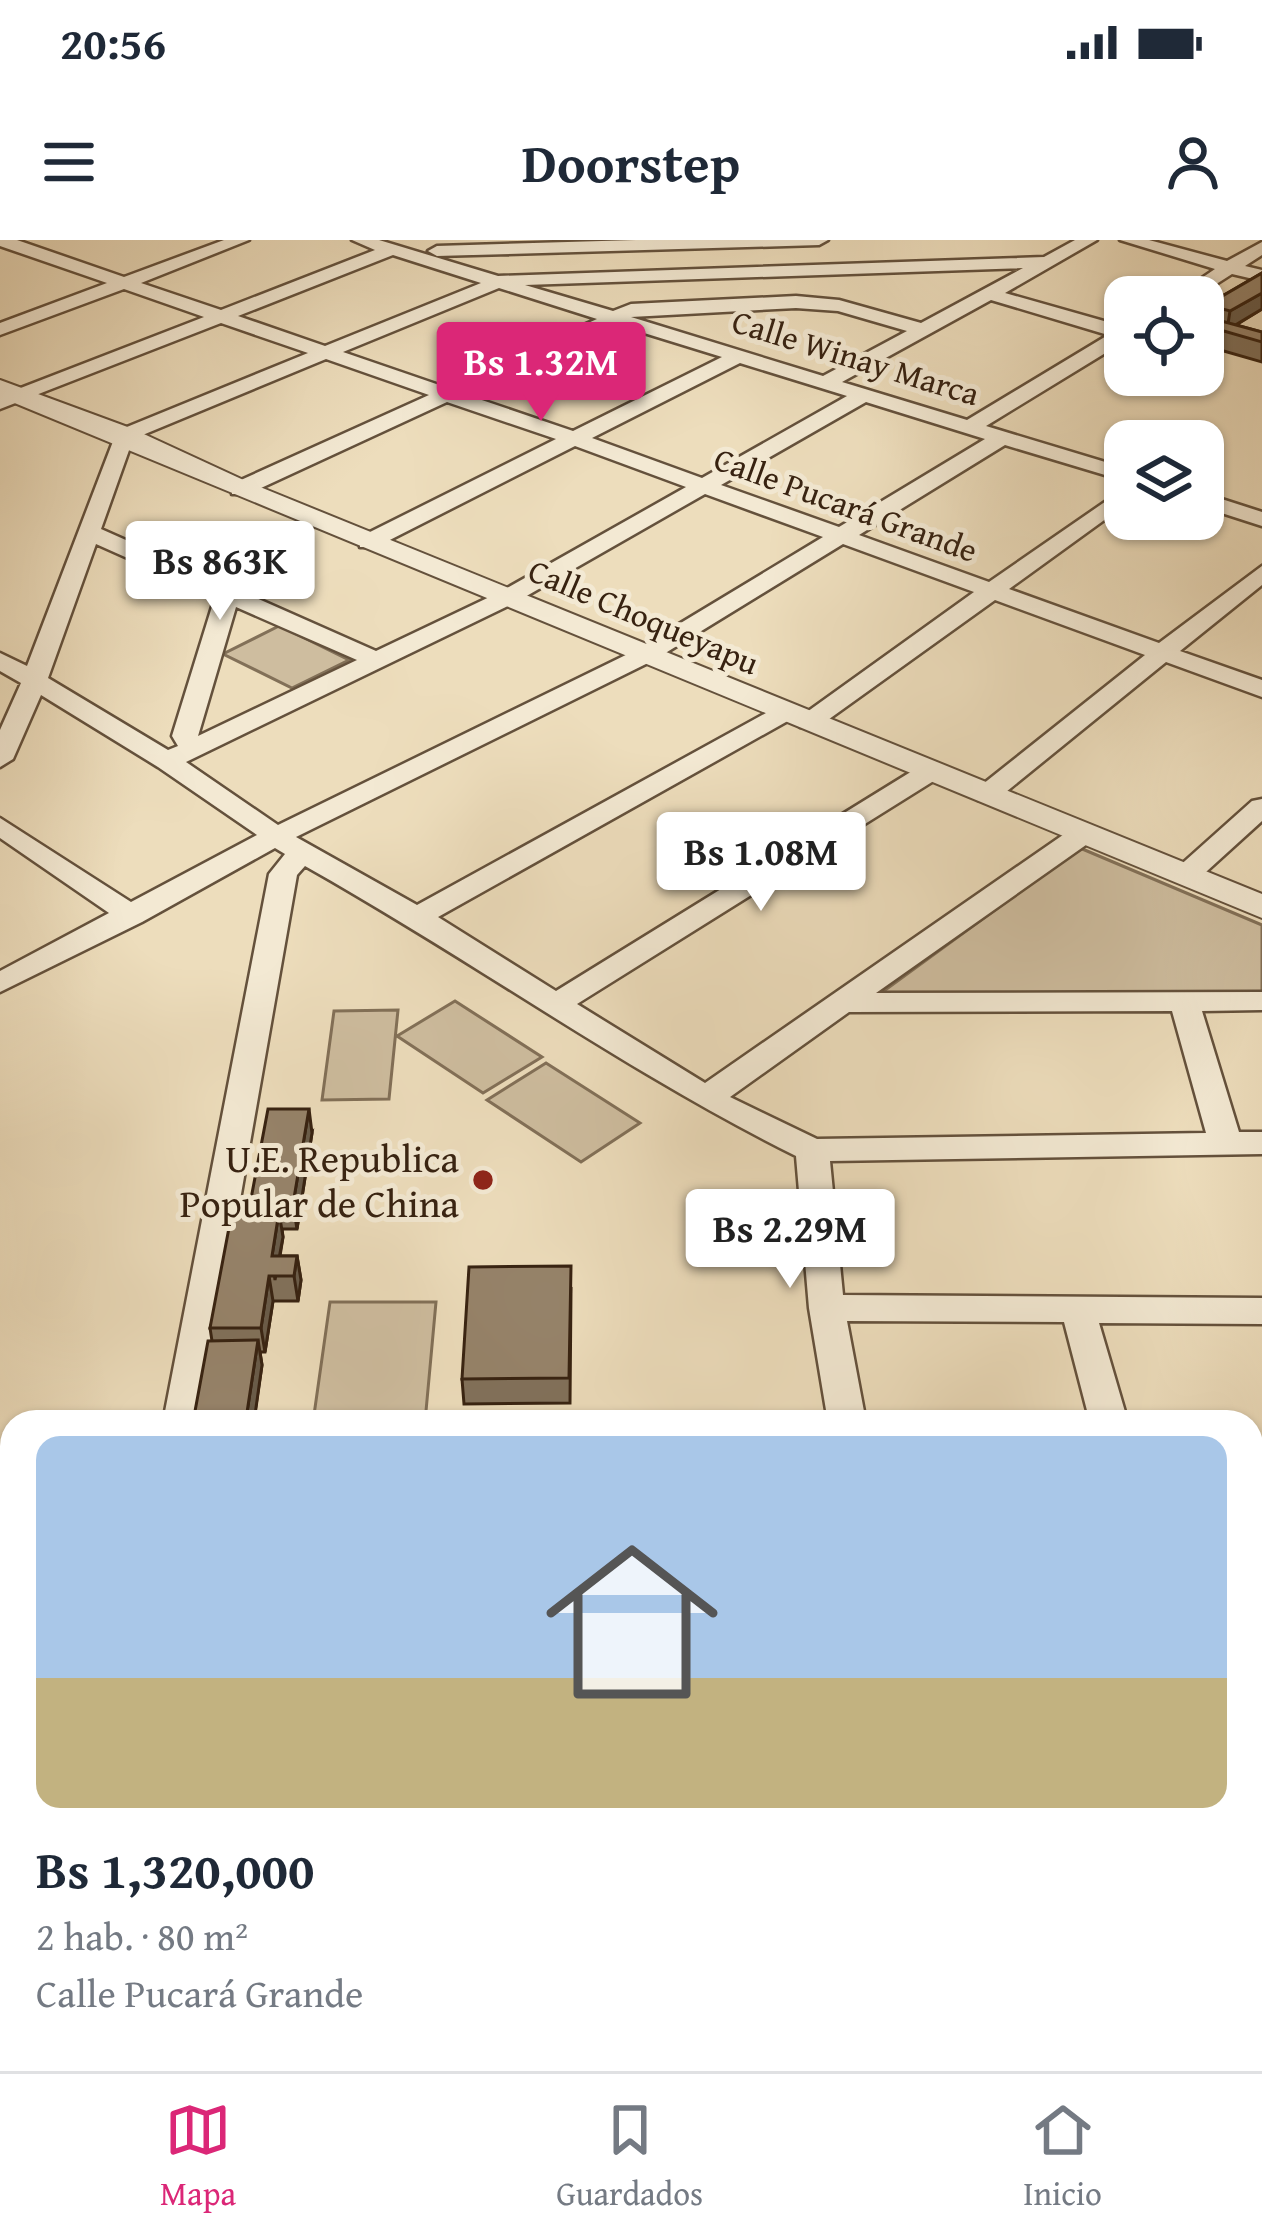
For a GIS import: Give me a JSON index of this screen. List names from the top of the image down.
{
  "streets": {
    "street": ["Calle Winay Marca", "Calle Pucará Grande", "Calle Choqueyapu"]
  },
  "places": ["U.E. Republica Popular de China"],
  "page": {
    "status": "20:56",
    "header": "Doorstep",
    "price": [
      "Bs 1.32M",
      "Bs 863K",
      "Bs 1.08M",
      "Bs 2.29M"
    ],
    "list": [
      {
        "name": "Bs 1,320,000",
        "note": "2 hab. · 80 m² · Calle Pucará Grande"
      }
    ],
    "tabs": ["Mapa", "Guardados", "Inicio"]
  }
}
